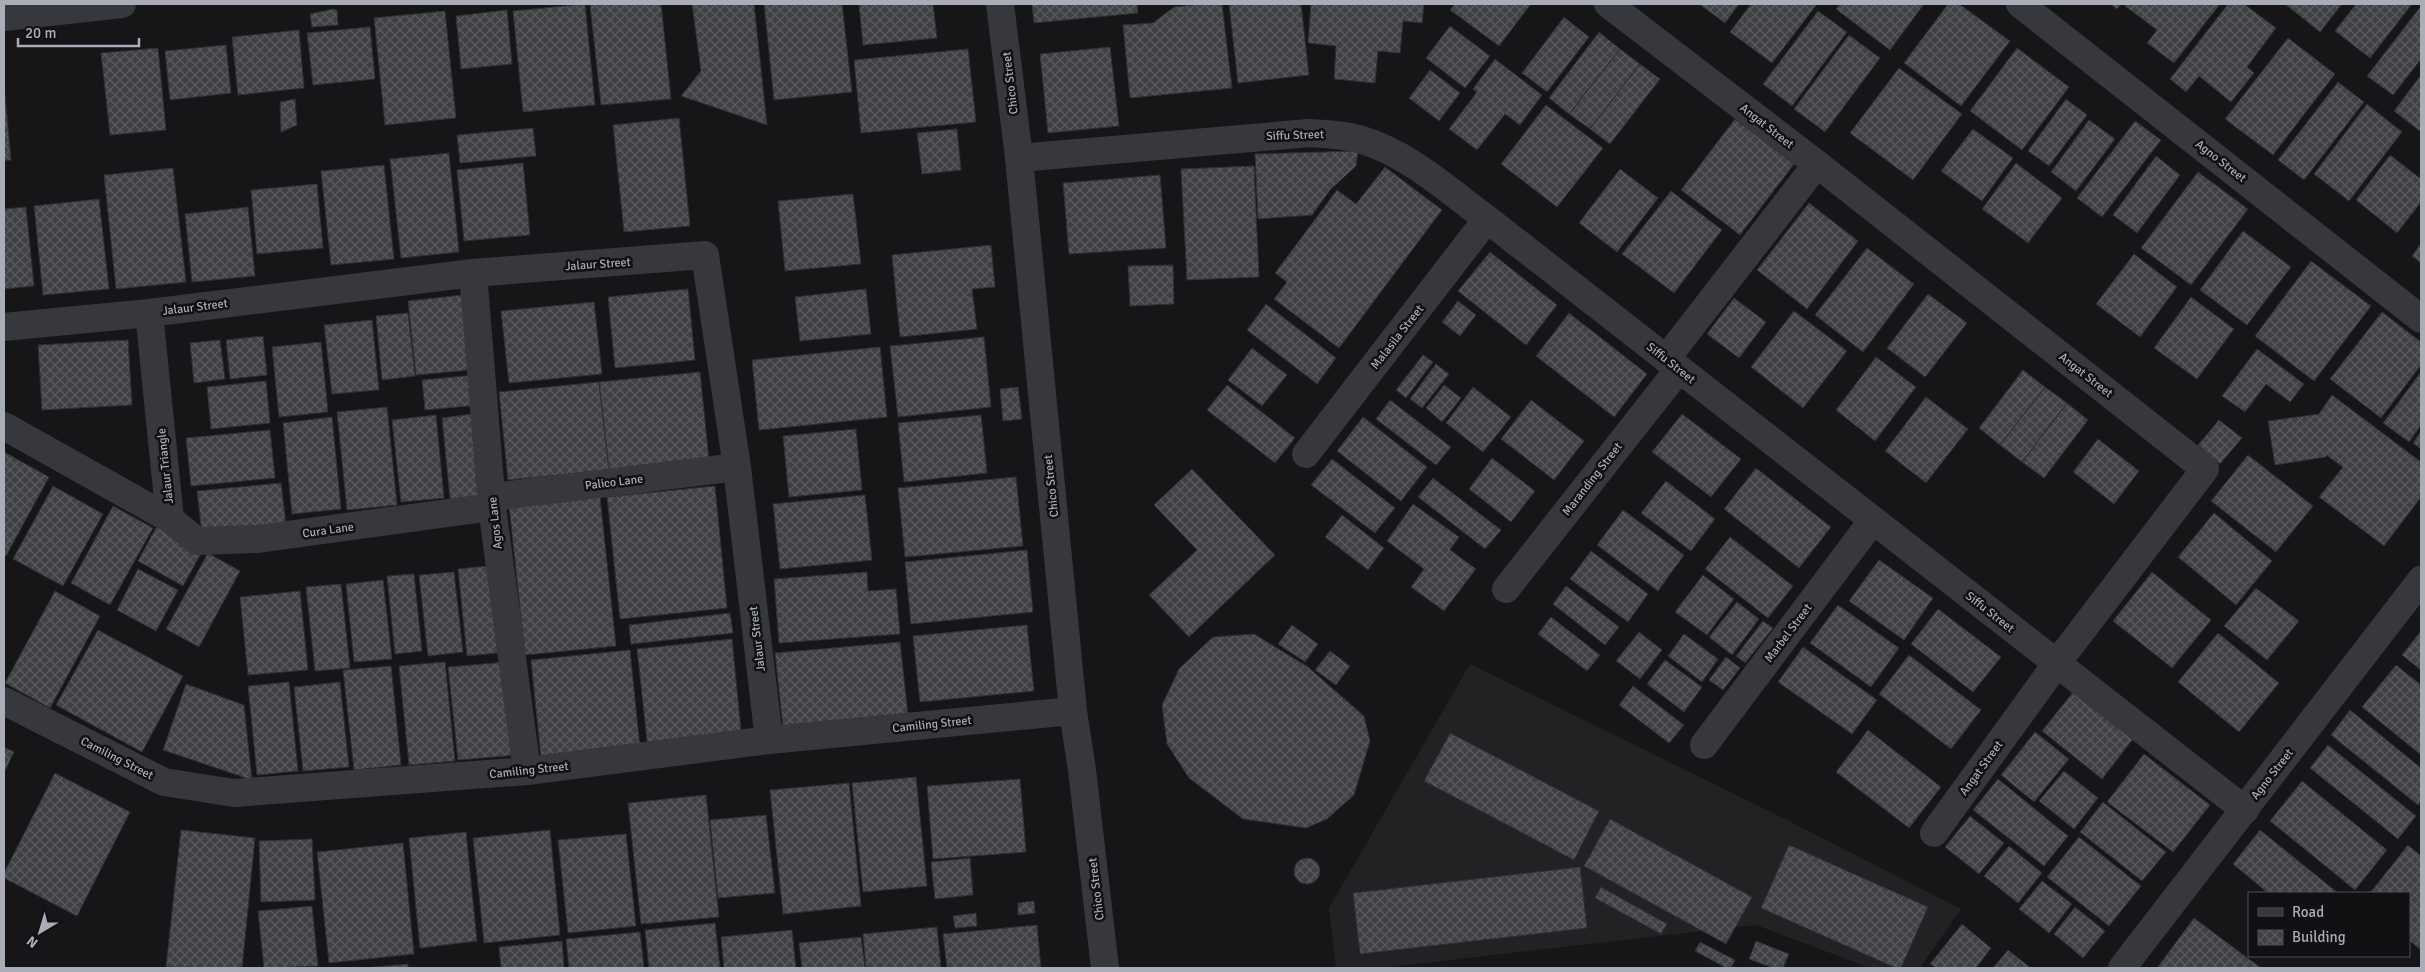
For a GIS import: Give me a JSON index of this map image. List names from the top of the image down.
{
  "streets": {
    "street": [
      "Chico Street",
      "Angat Street",
      "Siffu Street",
      "Agno Street",
      "Jalaur Street",
      "Malasila Street",
      "Jalaur Triangle",
      "Maranding Street",
      "Palico Lane",
      "Agos Lane",
      "Cura Lane",
      "Marbel Street",
      "Camiling Street"
    ]
  },
  "crossings": [
    ["Chico Street", "Siffu Street"],
    ["Chico Street", "Camiling Street"],
    ["Angat Street", "Siffu Street"],
    ["Angat Street", "Maranding Street"],
    ["Siffu Street", "Agno Street"],
    ["Siffu Street", "Malasila Street"],
    ["Siffu Street", "Maranding Street"],
    ["Siffu Street", "Marbel Street"],
    ["Jalaur Street", "Jalaur Triangle"],
    ["Jalaur Street", "Palico Lane"],
    ["Jalaur Street", "Agos Lane"],
    ["Jalaur Street", "Camiling Street"],
    ["Jalaur Triangle", "Cura Lane"],
    ["Palico Lane", "Agos Lane"],
    ["Palico Lane", "Cura Lane"],
    ["Agos Lane", "Cura Lane"],
    ["Agos Lane", "Camiling Street"]
  ],
  "legend": ["Road", "Building"],
  "scale_bar": "20 m",
  "north": "bottom left"
}
